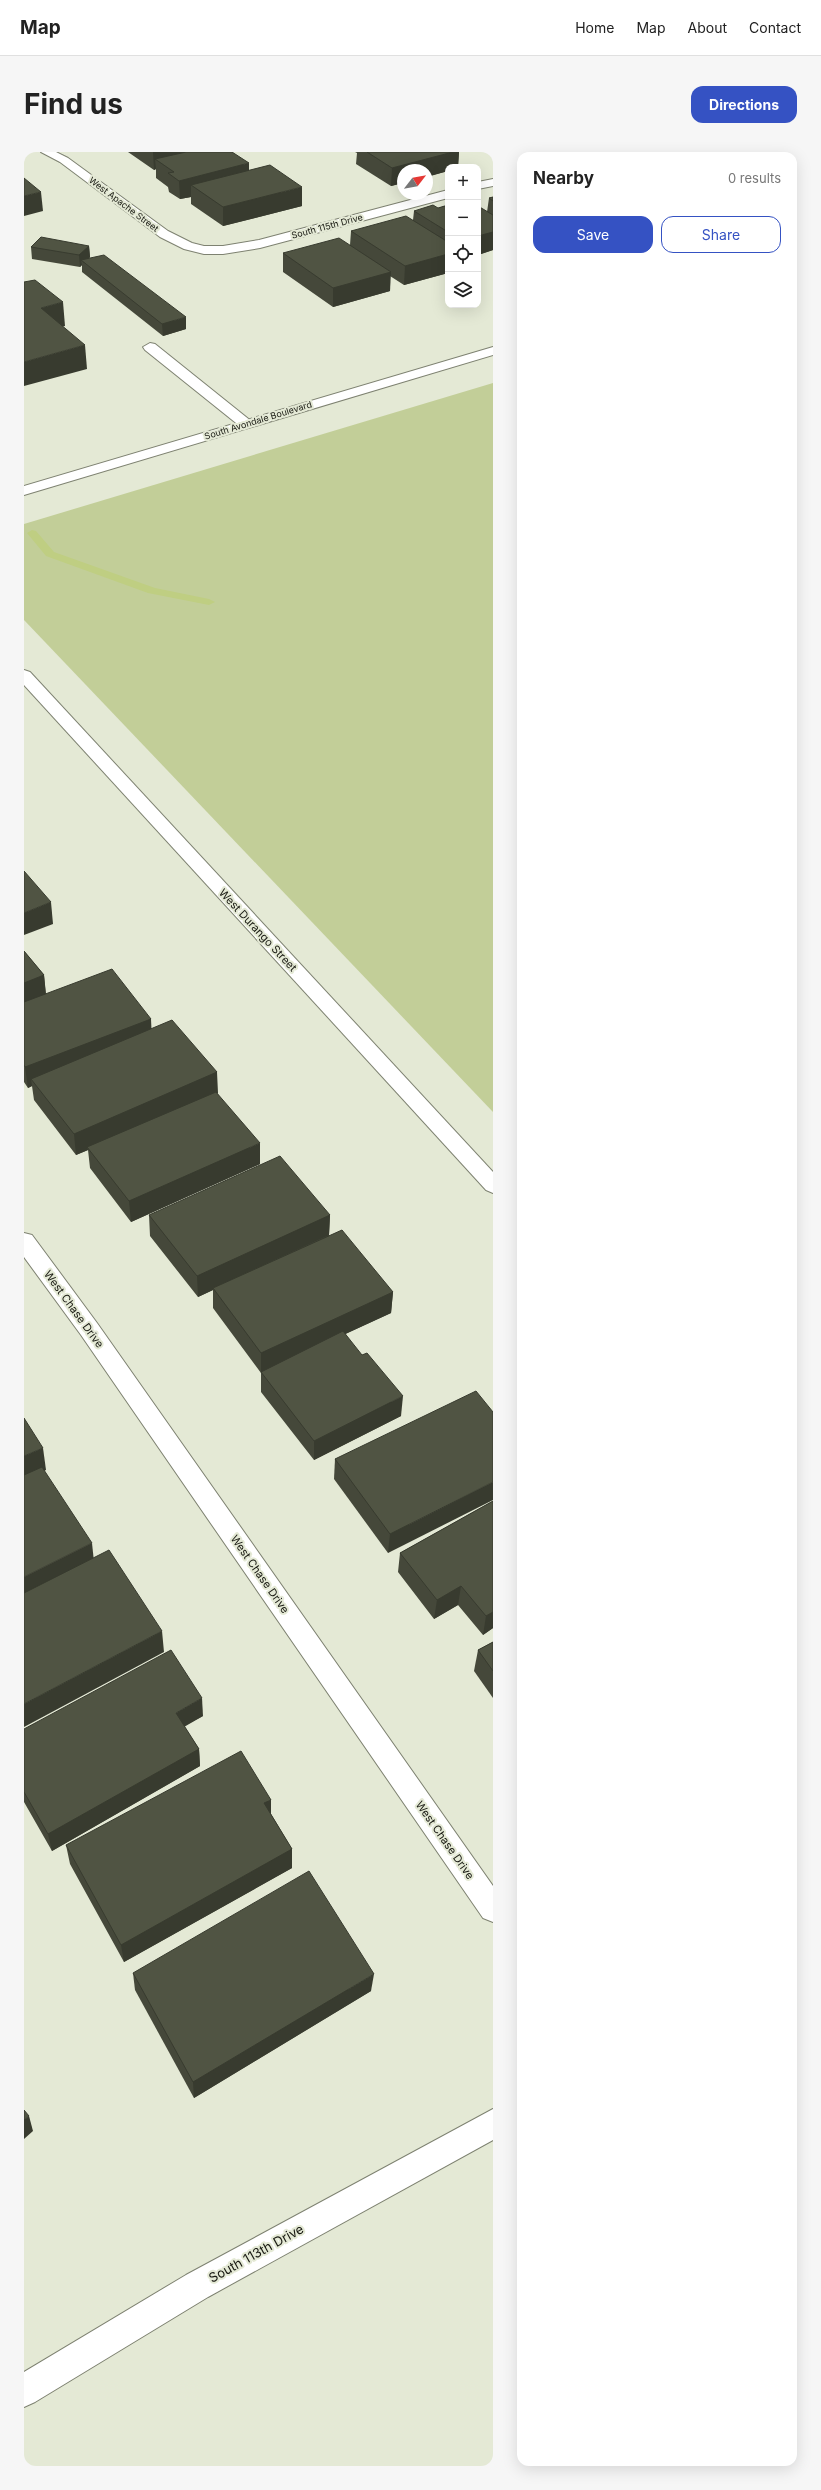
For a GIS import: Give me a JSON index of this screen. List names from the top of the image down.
{
  "streets": {
    "street": [
      "West Apache Street",
      "South 115th Drive",
      "South Avondale Boulevard",
      "West Durango Street",
      "West Chase Drive",
      "South 113th Drive"
    ]
  },
  "crossings": [
    ["West Apache Street", "South 115th Drive"]
  ],
  "north": "top right",
  "page": {
    "header": "Map",
    "nav": [
      "Home",
      "Map",
      "About",
      "Contact"
    ],
    "buttons": [
      "Directions",
      ["Save", "Share"]
    ],
    "title": "Find us",
    "heading": ["Nearby", "0 results"],
    "map_buttons": ["+", "−"]
  }
}
